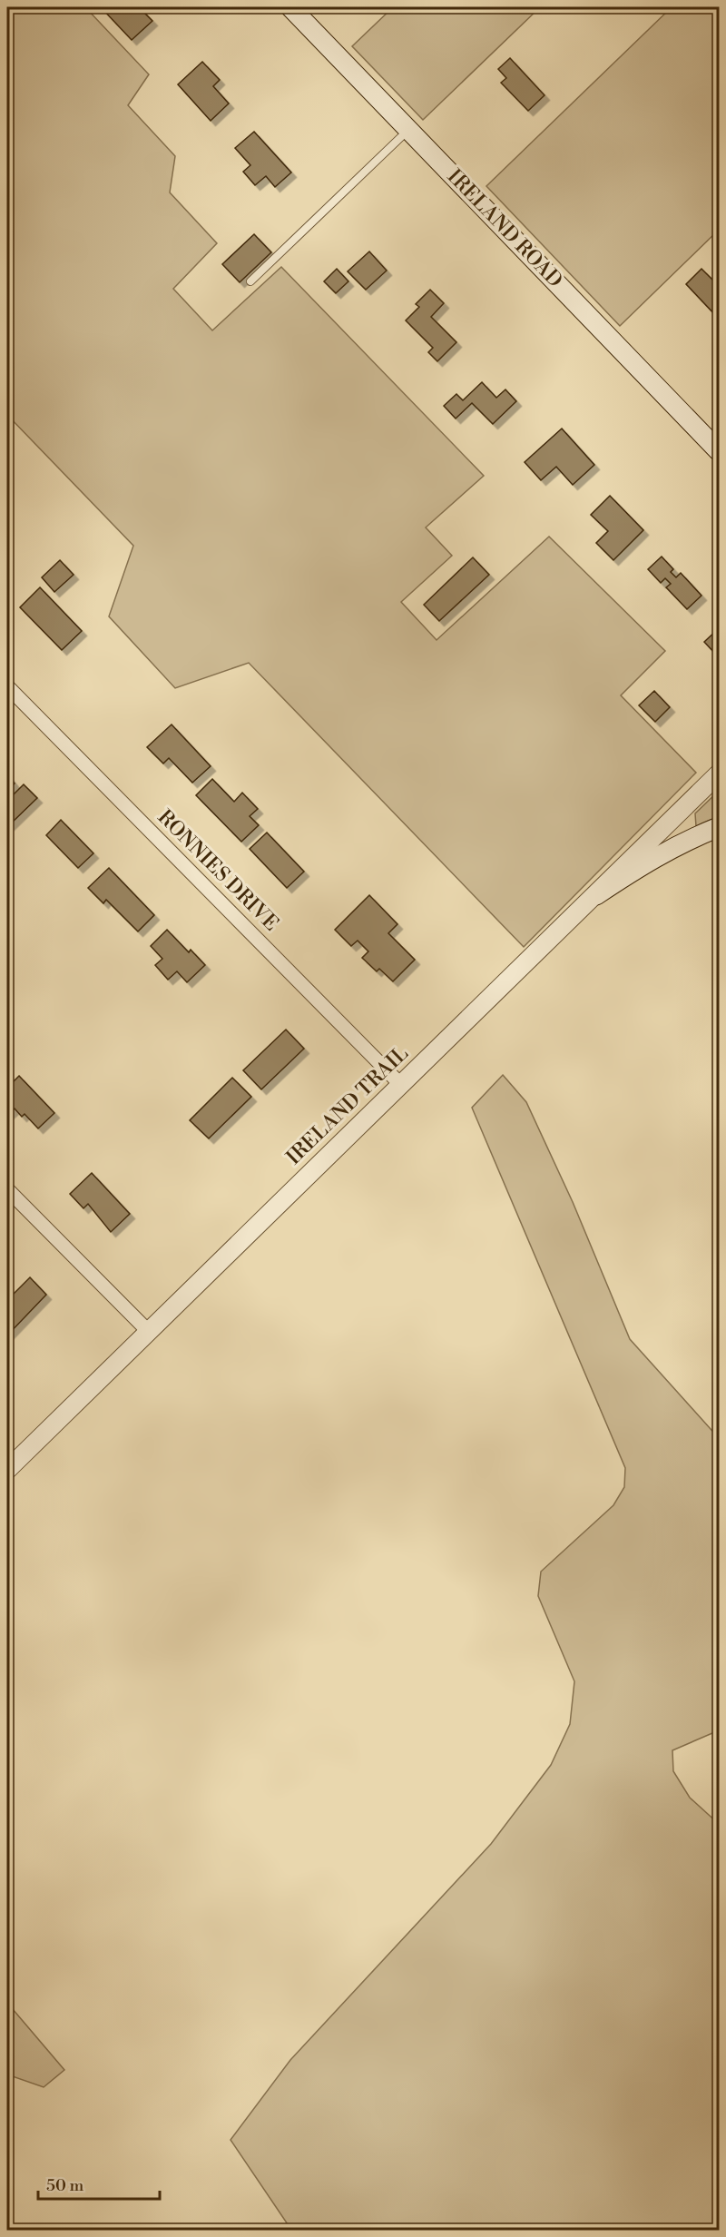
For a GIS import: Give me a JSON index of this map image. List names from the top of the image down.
{
  "streets": {
    "main road": ["IRELAND ROAD"],
    "street": ["RONNIES DRIVE", "IRELAND TRAIL"]
  },
  "crossings": [
    ["RONNIES DRIVE", "IRELAND TRAIL"]
  ],
  "scale_bar": "50 m"
}
